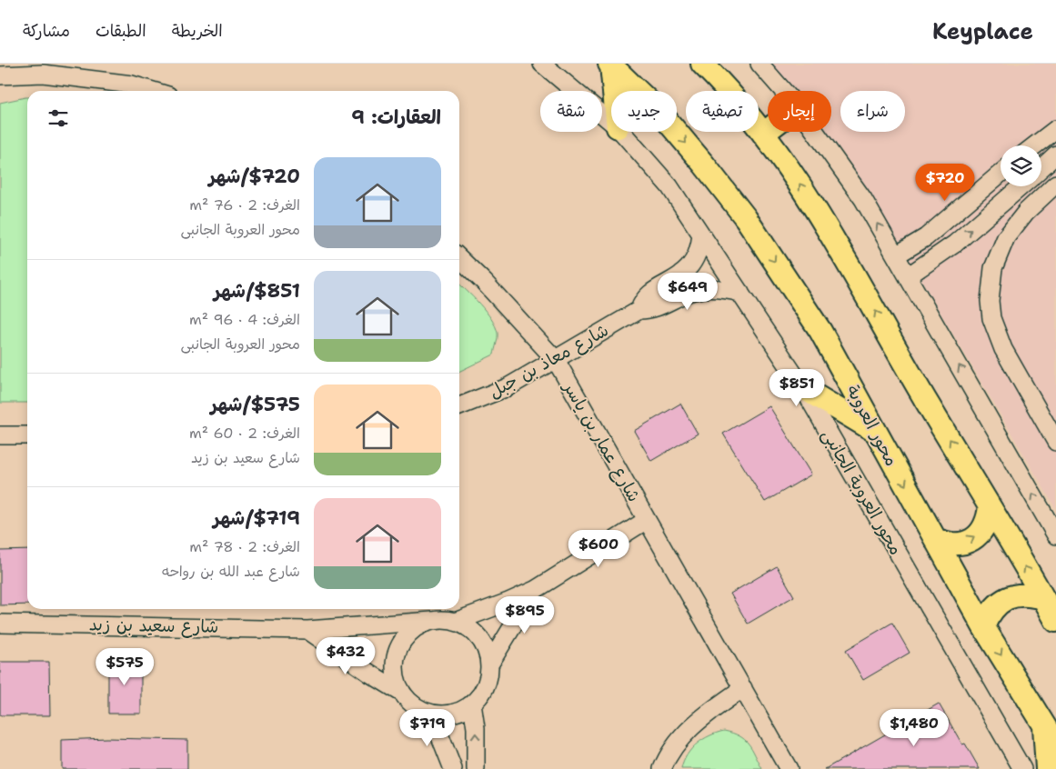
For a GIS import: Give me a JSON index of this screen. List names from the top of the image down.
{
  "streets": {
    "main road": ["محور العروبة"],
    "street": [
      "شارع معاذ بن جبل",
      "شارع عمار بن ياسر",
      "محور العروبة الجانبى",
      "شارع سعيد بن زيد"
    ]
  },
  "crossings": [
    ["شارع معاذ بن جبل", "شارع عمار بن ياسر"],
    ["شارع معاذ بن جبل", "محور العروبة الجانبى"]
  ],
  "page": {
    "header": "Keyplace",
    "nav": ["الخريطة", "الطبقات", "مشاركة"],
    "chip": [
      "شراء",
      "إيجار",
      "تصفية",
      "جديد",
      "شقة"
    ],
    "heading": "العقارات: 9",
    "list": [
      {
        "name": "$720/شهر",
        "note": "الغرف: 2 · 76 m² · محور العروبة الجانبى"
      },
      {
        "name": "$851/شهر",
        "note": "الغرف: 4 · 96 m² · محور العروبة الجانبى"
      },
      {
        "name": "$575/شهر",
        "note": "الغرف: 2 · 60 m² · شارع سعيد بن زيد"
      },
      {
        "name": "$719/شهر",
        "note": "الغرف: 2 · 78 m² · شارع عبد الله بن رواحه"
      }
    ],
    "price": [
      "$720",
      "$649",
      "$851",
      "$600",
      "$895",
      "$432",
      "$575",
      "$719",
      "$1,480"
    ]
  }
}
